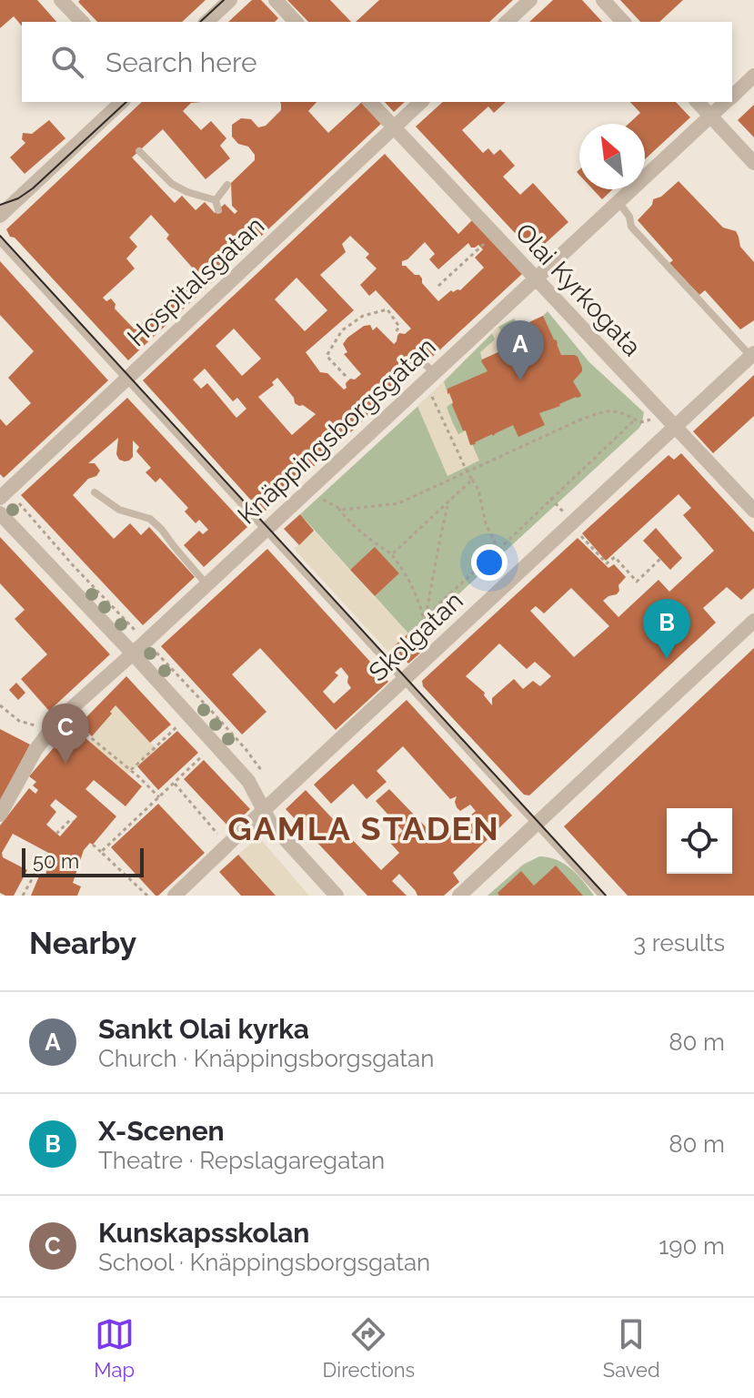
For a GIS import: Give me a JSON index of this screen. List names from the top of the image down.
{
  "streets": {
    "street": [
      "Hospitalsgatan",
      "Olai Kyrkogata",
      "Knäppingsborgsgatan",
      "Skolgatan"
    ]
  },
  "crossings": [
    ["Hospitalsgatan", "Olai Kyrkogata"],
    ["Olai Kyrkogata", "Knäppingsborgsgatan"],
    ["Olai Kyrkogata", "Skolgatan"]
  ],
  "districts": ["GAMLA STADEN"],
  "scale_bar": "50 m",
  "north": "top left",
  "page": {
    "search": "Search here",
    "pins": ["A", "B", "C"],
    "scale": "50 m",
    "heading": ["Nearby", "3 results"],
    "list": [
      {
        "mark": "A",
        "name": "Sankt Olai kyrka",
        "note": "Church · Knäppingsborgsgatan",
        "value": "80 m"
      },
      {
        "mark": "B",
        "name": "X-Scenen",
        "note": "Theatre · Repslagaregatan",
        "value": "80 m"
      },
      {
        "mark": "C",
        "name": "Kunskapsskolan",
        "note": "School · Knäppingsborgsgatan",
        "value": "190 m"
      }
    ],
    "nav": ["Map", "Directions", "Saved"]
  }
}
